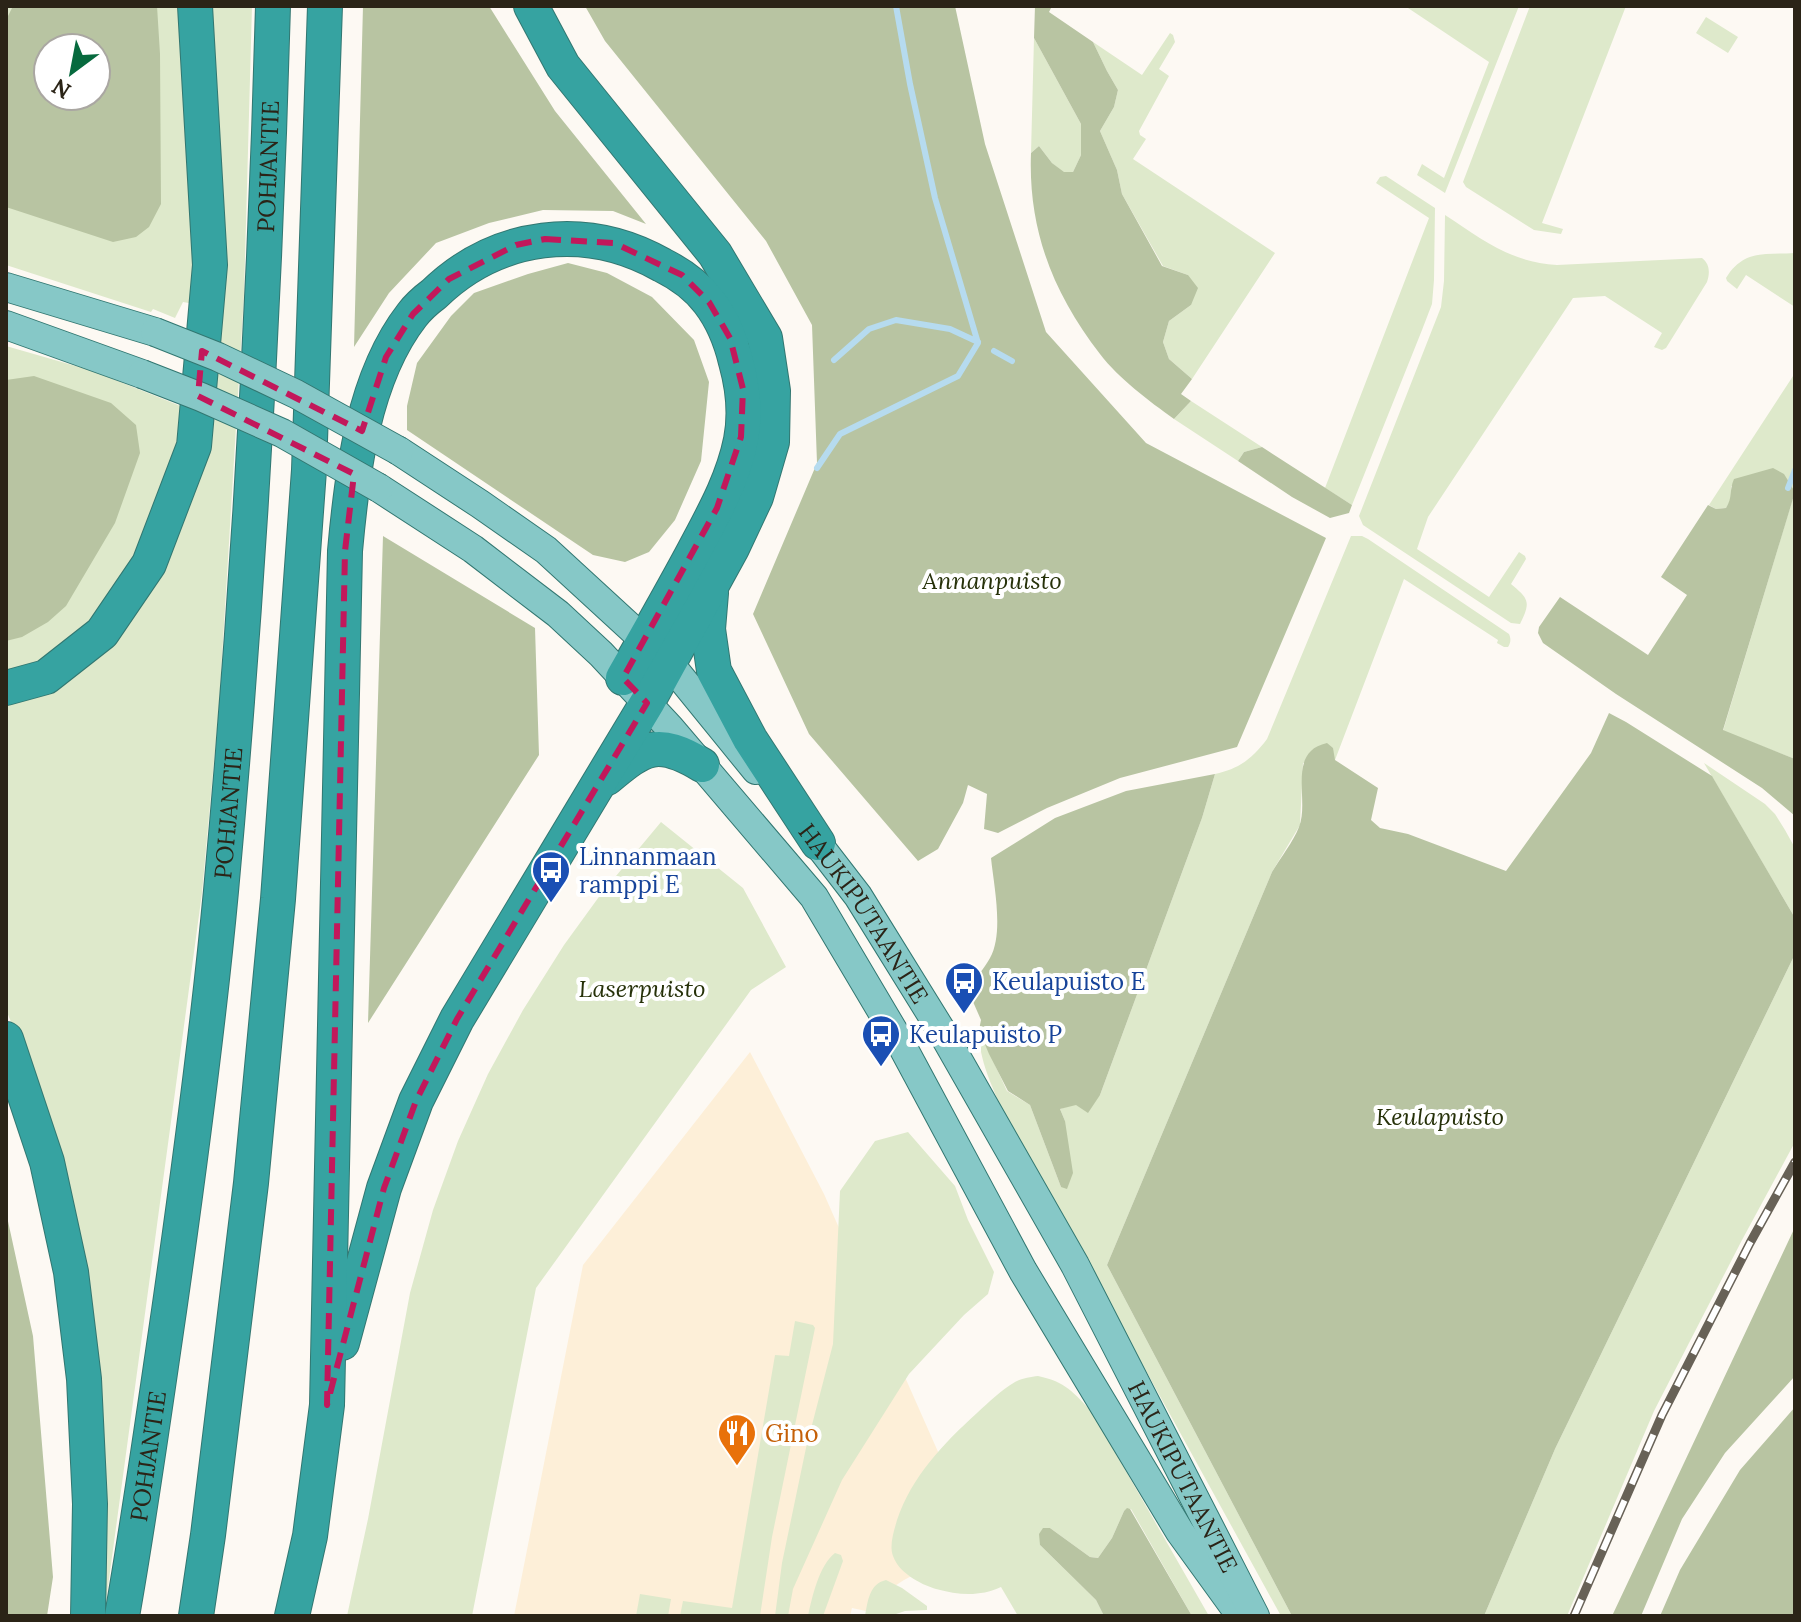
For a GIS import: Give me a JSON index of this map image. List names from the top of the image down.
{
  "streets": {
    "highway": ["POHJANTIE"],
    "main road": ["HAUKIPUTAANTIE"]
  },
  "parks": ["Annanpuisto", "Laserpuisto", "Keulapuisto"],
  "places": {
    "bus stop": ["Linnanmaan ramppi E", "Keulapuisto E", "Keulapuisto P"],
    "restaurant": ["Gino"]
  },
  "north": "bottom left"
}
